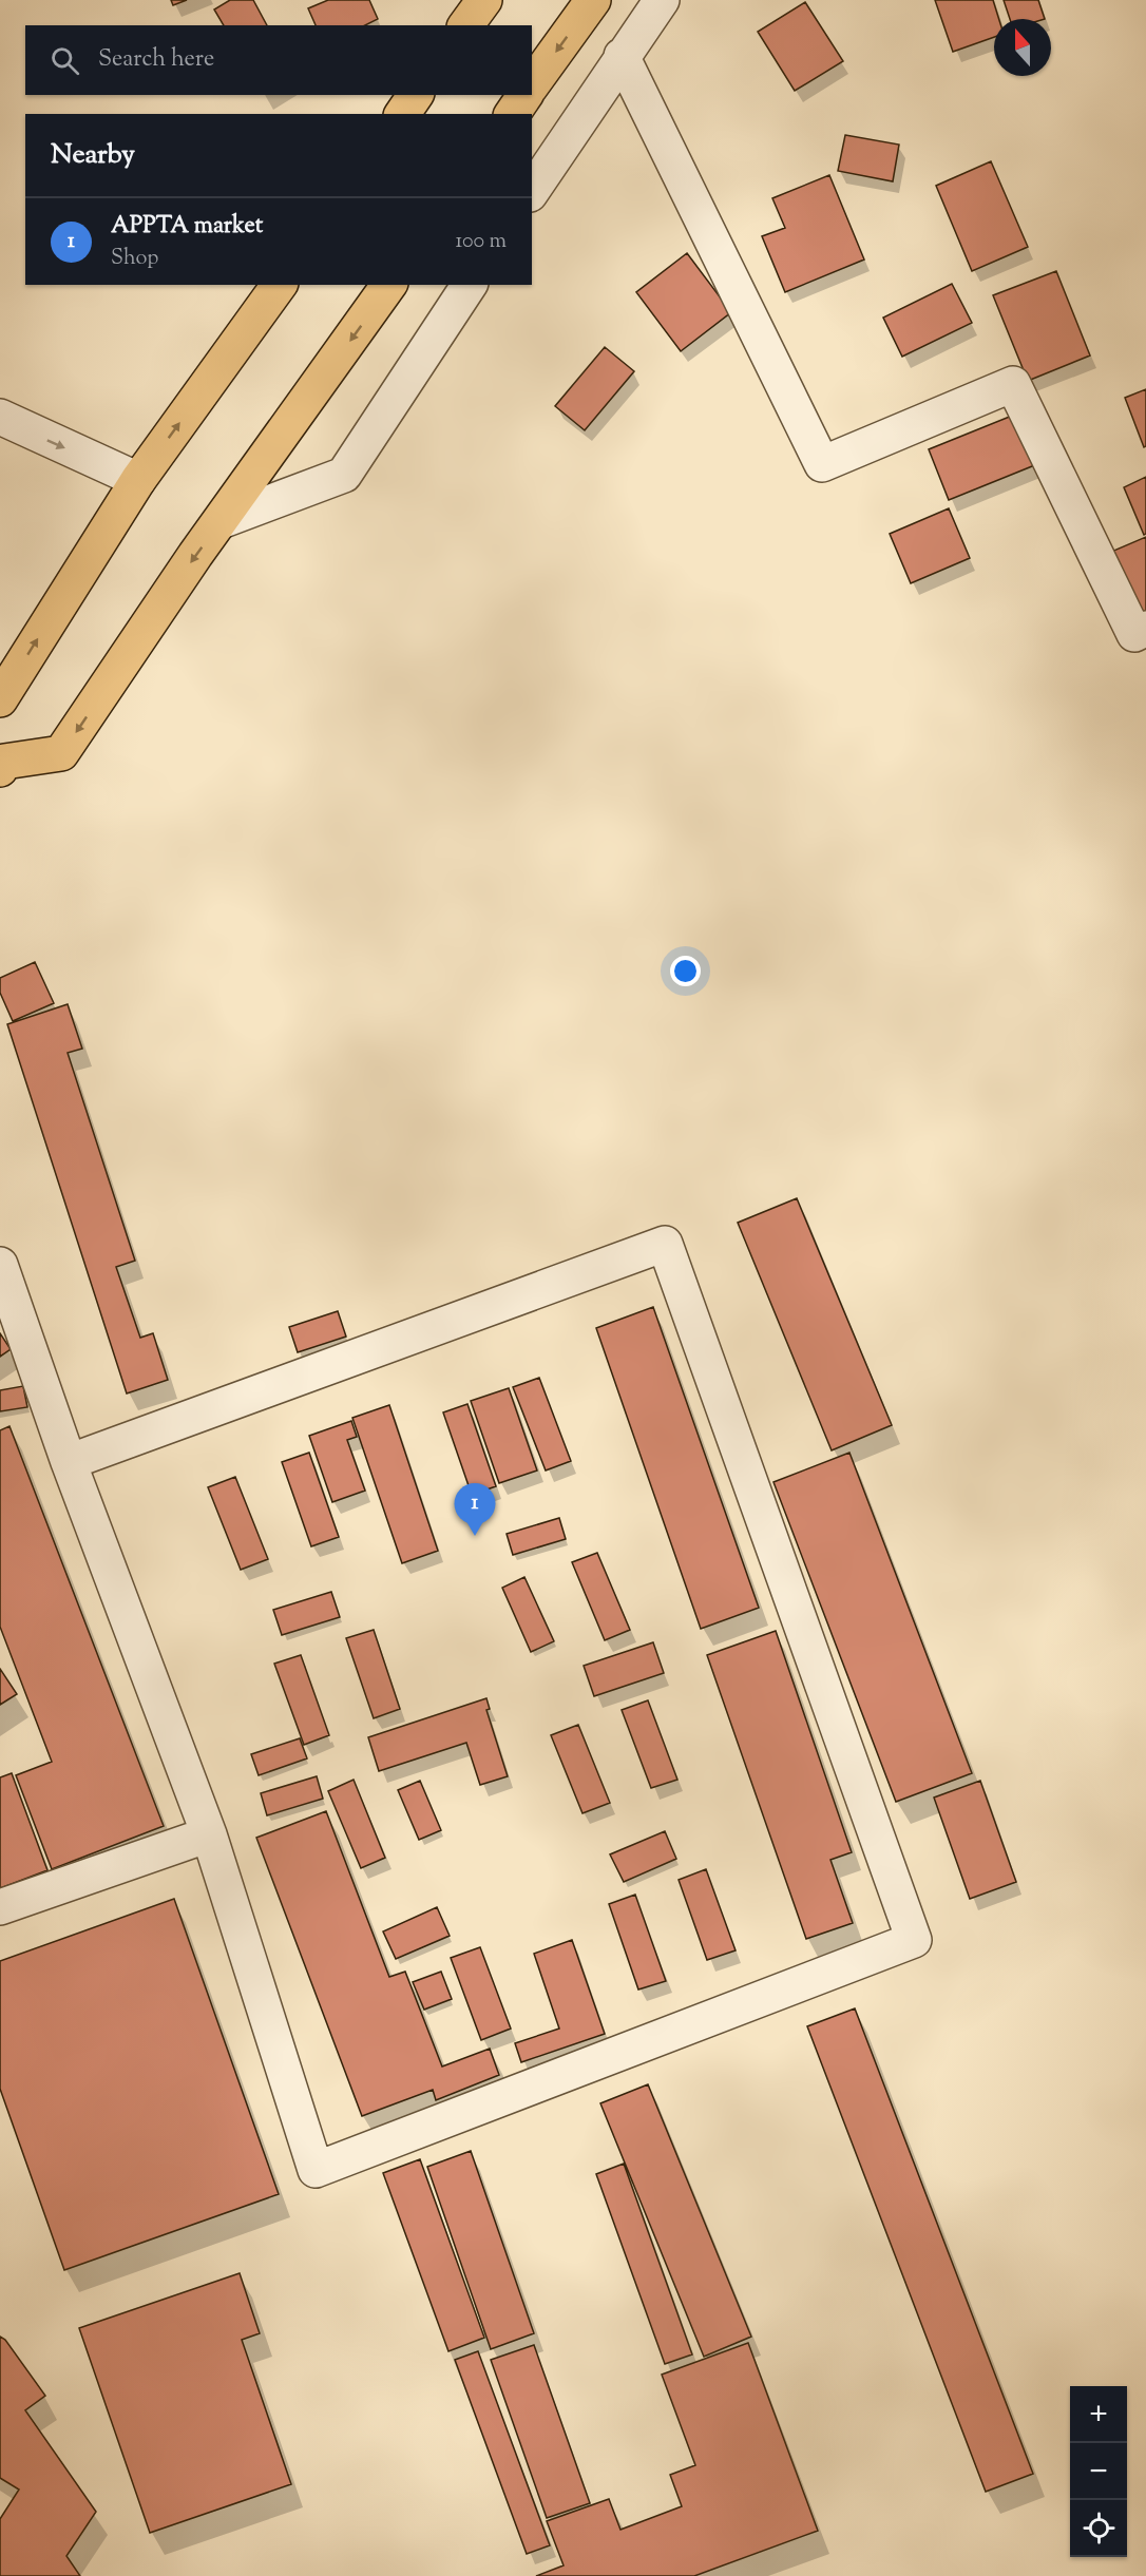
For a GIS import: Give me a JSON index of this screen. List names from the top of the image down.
{
  "north": "top",
  "page": {
    "search": "Search here",
    "heading": "Nearby",
    "list": [
      {
        "mark": "1",
        "name": "APPTA market",
        "note": "Shop",
        "value": "100 m"
      }
    ],
    "pins": "1",
    "map_buttons": ["+", "−"]
  }
}
